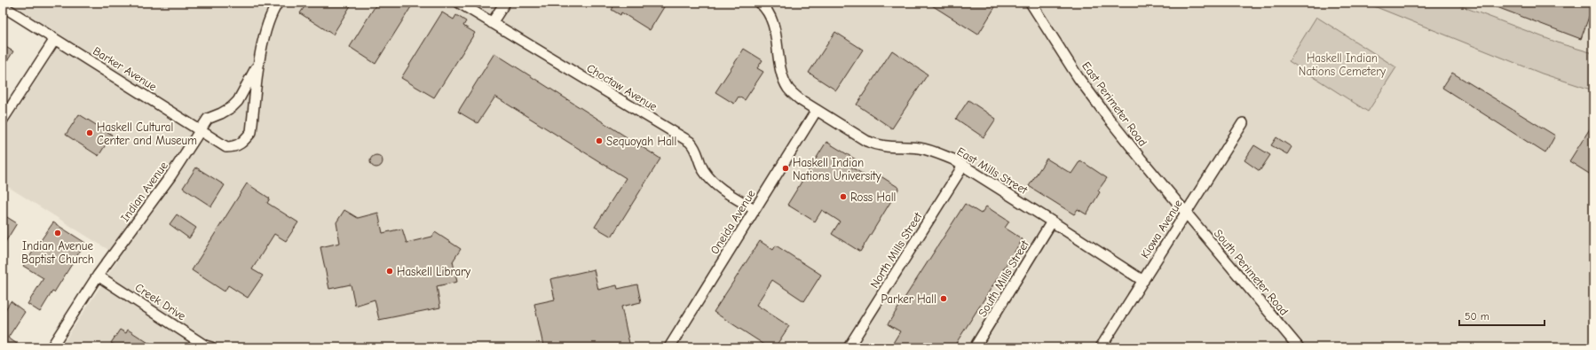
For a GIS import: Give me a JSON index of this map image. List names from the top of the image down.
{
  "streets": {
    "street": [
      "Barker Avenue",
      "Choctaw Avenue",
      "East Perimeter Road",
      "East Mills Street",
      "Indian Avenue",
      "Oneida Avenue",
      "Kiowa Avenue",
      "North Mills Street",
      "South Perimeter Road",
      "South Mills Street",
      "Creek Drive"
    ]
  },
  "crossings": [
    ["Barker Avenue", "Indian Avenue"],
    ["Choctaw Avenue", "Oneida Avenue"],
    ["East Perimeter Road", "Kiowa Avenue"],
    ["East Perimeter Road", "South Perimeter Road"],
    ["East Mills Street", "Oneida Avenue"],
    ["East Mills Street", "Kiowa Avenue"],
    ["East Mills Street", "North Mills Street"],
    ["East Mills Street", "South Mills Street"],
    ["Indian Avenue", "Creek Drive"],
    ["Kiowa Avenue", "South Perimeter Road"]
  ],
  "parks": ["Haskell Indian Nations Cemetery"],
  "places": [
    "Haskell Cultural Center and Museum",
    "Sequoyah Hall",
    "Haskell Indian Nations University",
    "Ross Hall",
    "Indian Avenue Baptist Church",
    "Haskell Library",
    "Parker Hall"
  ],
  "scale_bar": "50 m"
}
